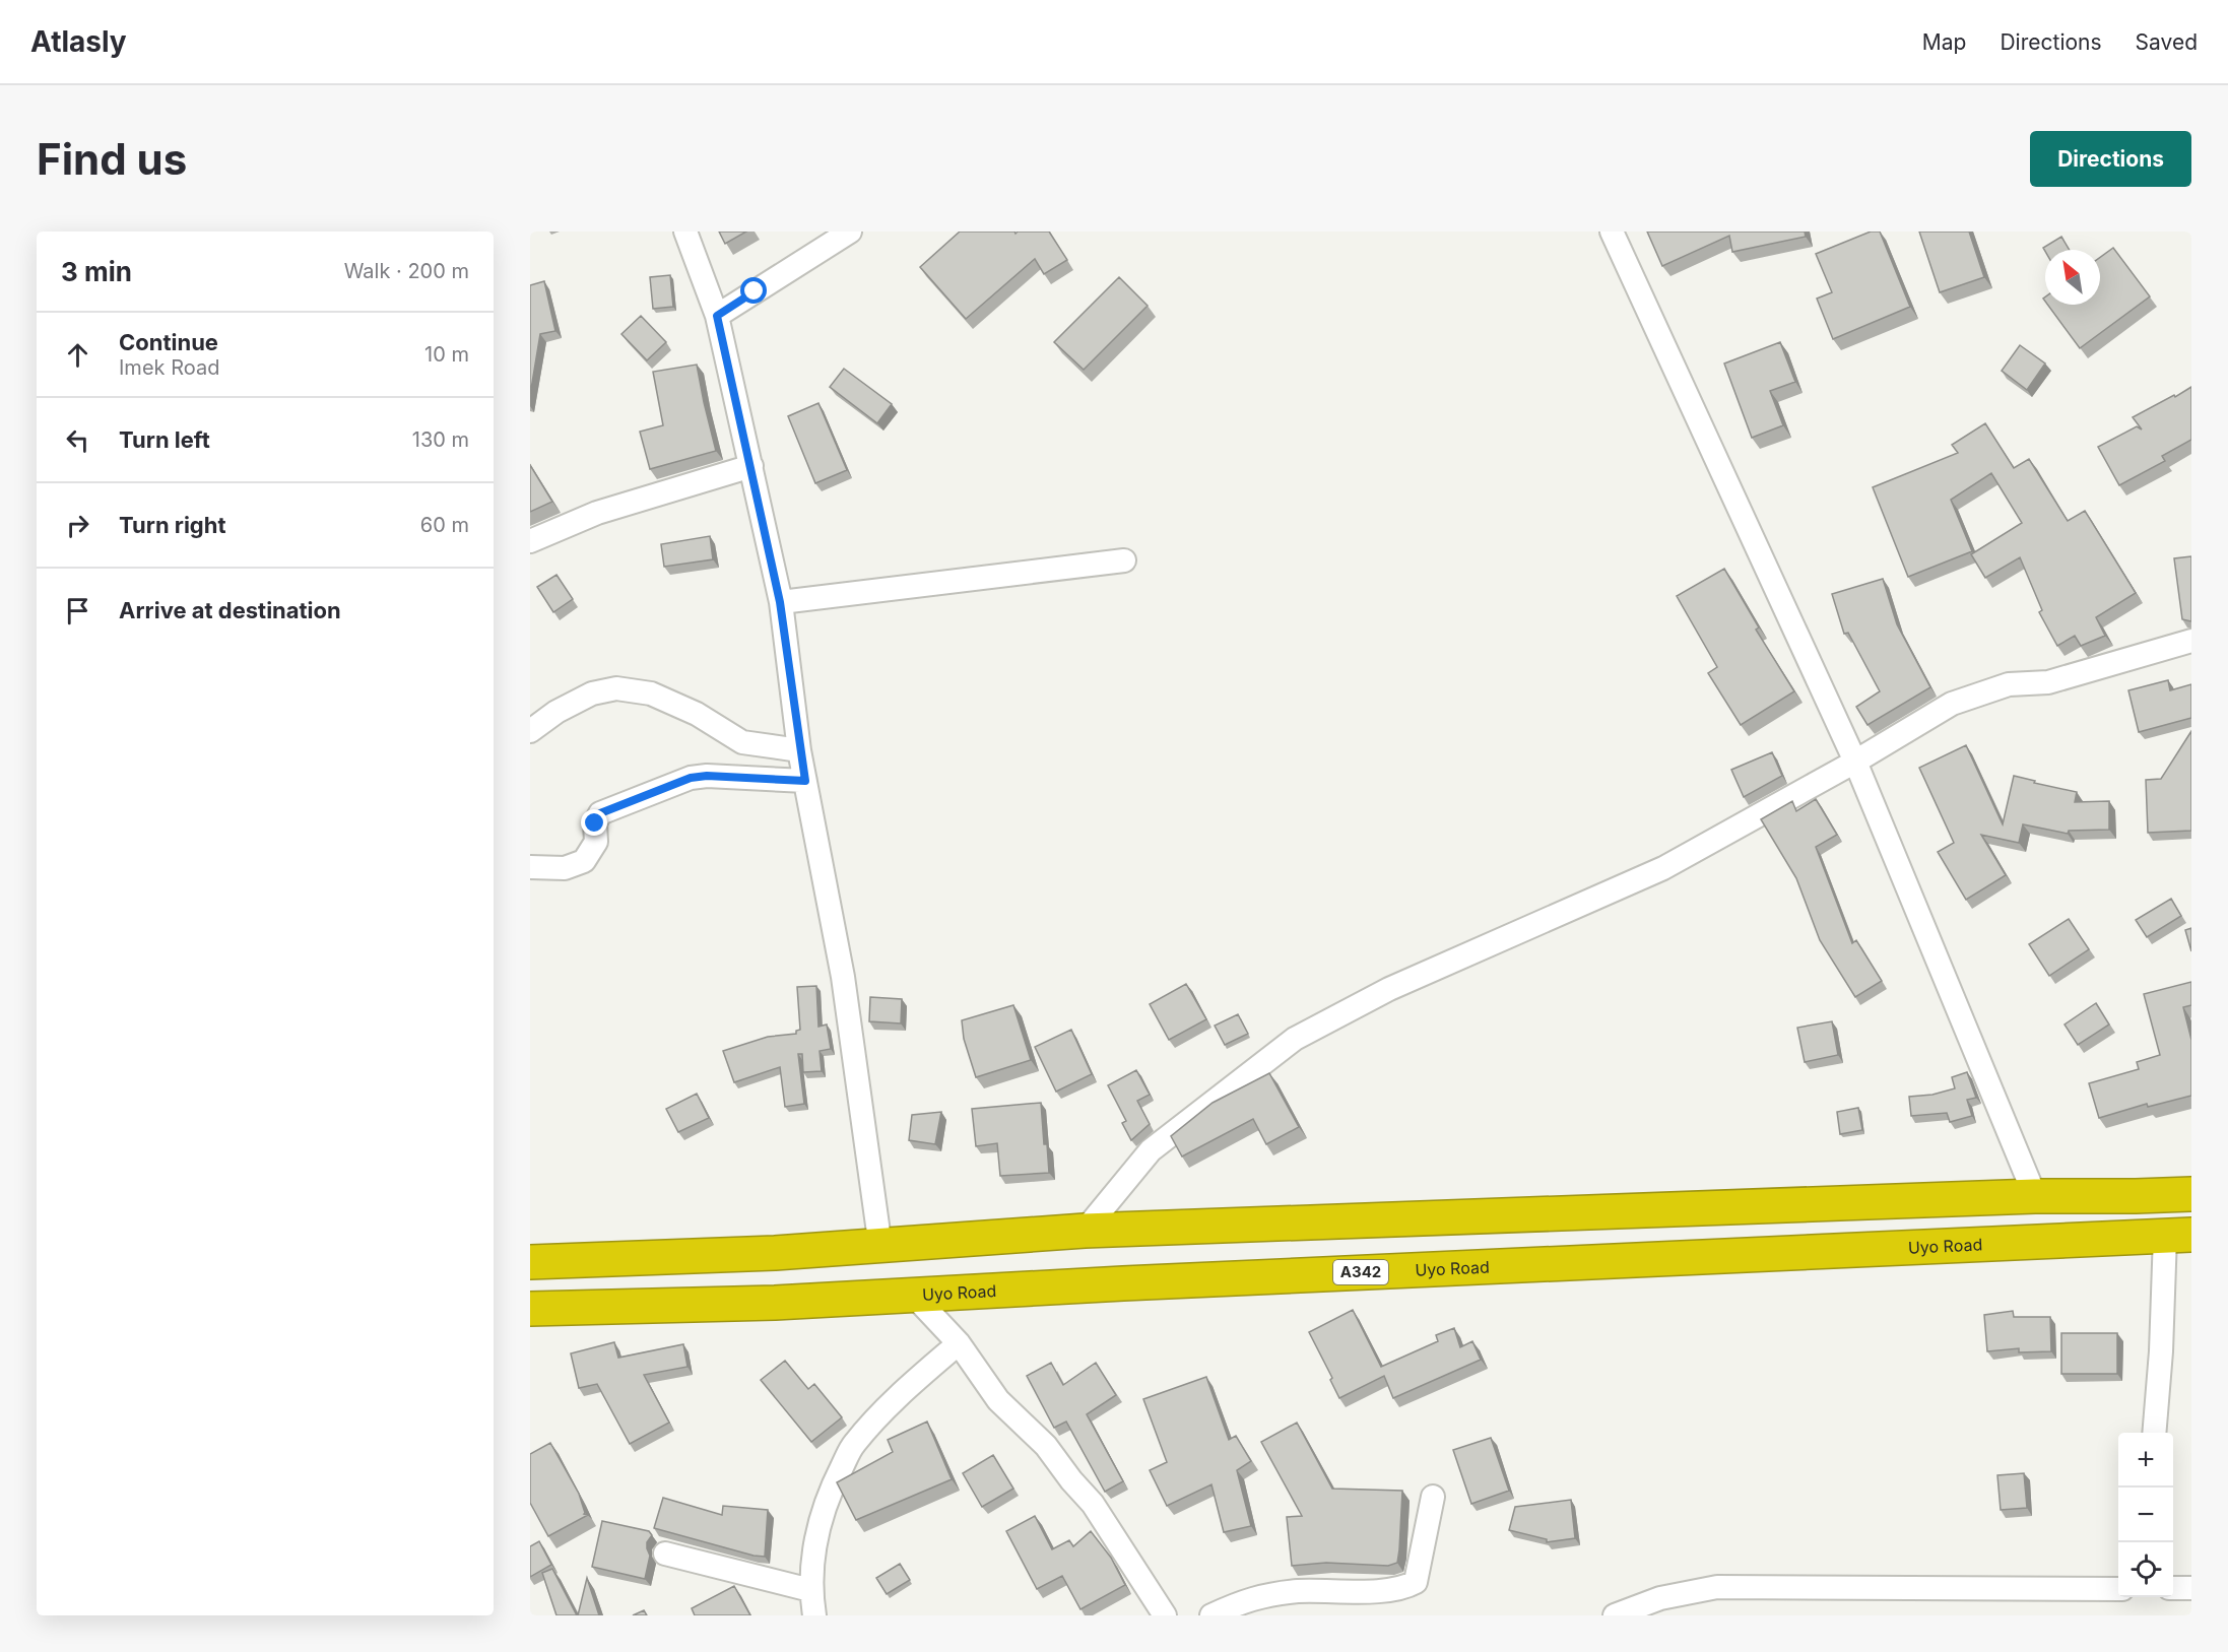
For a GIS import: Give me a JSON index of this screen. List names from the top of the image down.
{
  "streets": {
    "highway": ["Uyo Road", "A342"]
  },
  "north": "top left",
  "page": {
    "header": "Atlasly",
    "nav": ["Map", "Directions", "Saved"],
    "buttons": "Directions",
    "title": "Find us",
    "heading": ["3 min", "Walk · 200 m"],
    "list": [
      ["Continue", "Imek Road", "10 m"],
      ["Turn left", "130 m"],
      ["Turn right", "60 m"],
      "Arrive at destination"
    ],
    "map_buttons": ["+", "−"]
  }
}
